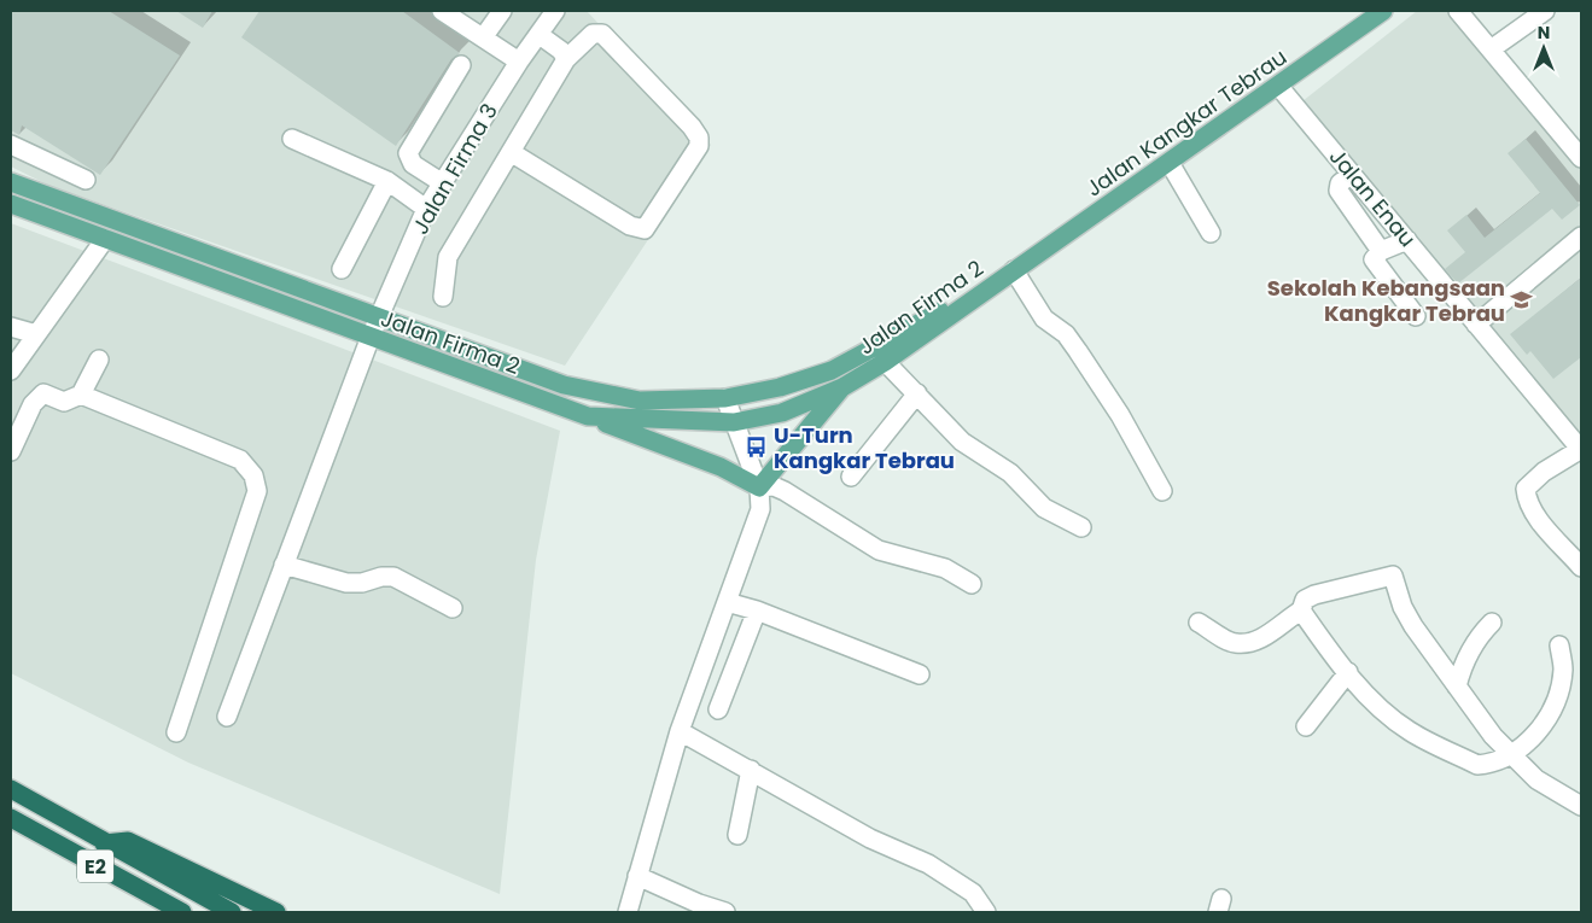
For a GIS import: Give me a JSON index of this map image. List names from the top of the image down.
{
  "streets": {
    "highway": ["E2"],
    "main road": ["Jalan Kangkar Tebrau", "Jalan Firma 2"],
    "street": ["Jalan Firma 3", "Jalan Enau"]
  },
  "crossings": [
    ["Jalan Kangkar Tebrau", "Jalan Enau"],
    ["Jalan Kangkar Tebrau", "Jalan Firma 2"],
    ["Jalan Firma 3", "Jalan Firma 2"]
  ],
  "places": {
    "school or university": ["Sekolah Kebangsaan Kangkar Tebrau"],
    "bus stop": ["U-Turn Kangkar Tebrau"]
  },
  "north": "top"
}
